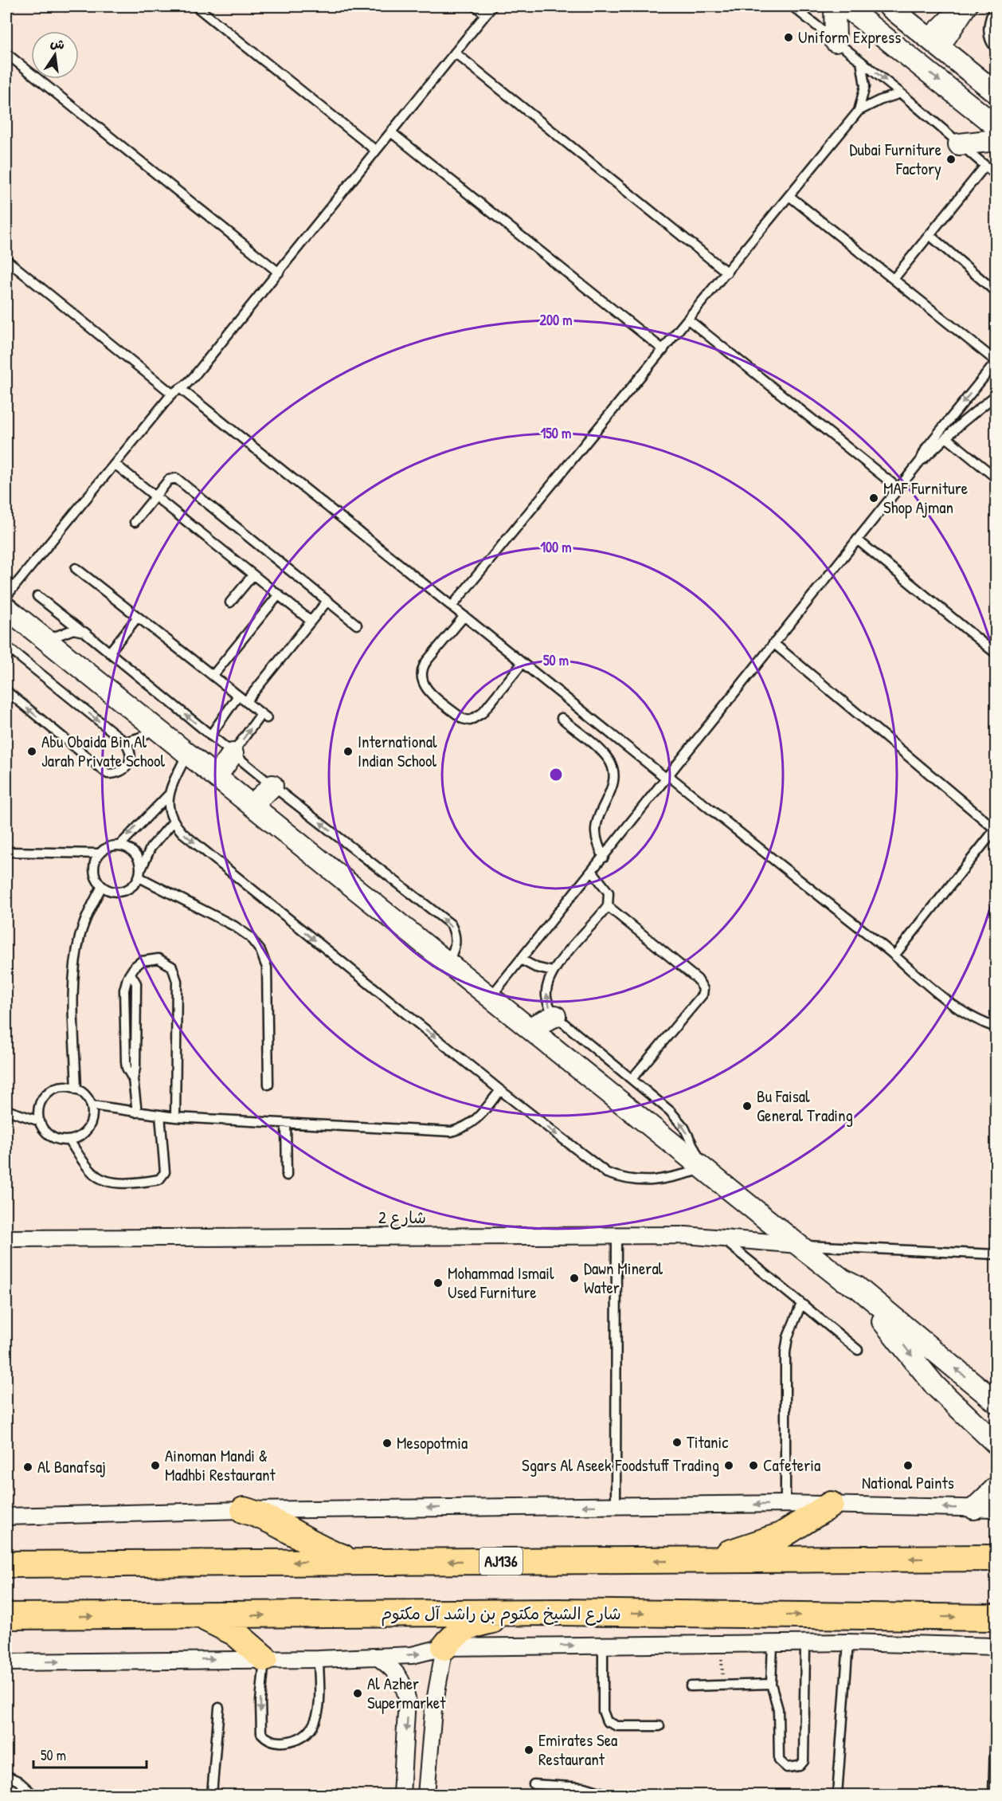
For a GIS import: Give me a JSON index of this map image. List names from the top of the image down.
{
  "streets": {
    "main road": ["AJ136", "شارع الشيخ مكتوم بن راشد آل مكتوم"],
    "street": ["شارع 2"]
  },
  "places": [
    "Uniform Express",
    "Dubai Furniture Factory",
    "MAF Furniture Shop Ajman",
    "Abu Obaida Bin Al Jarah Private School",
    "International Indian School",
    "Bu Faisal General Trading",
    "Dawn Mineral Water",
    "Mohammad Ismail Used Furniture",
    "Titanic",
    "Mesopotmia",
    "Ainoman Mandi & Madhbi Restaurant",
    "Sgars Al Aseek Foodstuff Trading",
    "Cafeteria",
    "National Paints",
    "Al Banafsaj",
    "Al Azher Supermarket",
    "Emirates Sea Restaurant"
  ],
  "scale_bar": "50 m",
  "north": "top",
  "rings": [
    "200 m",
    "150 m",
    "100 m",
    "50 m"
  ]
}
